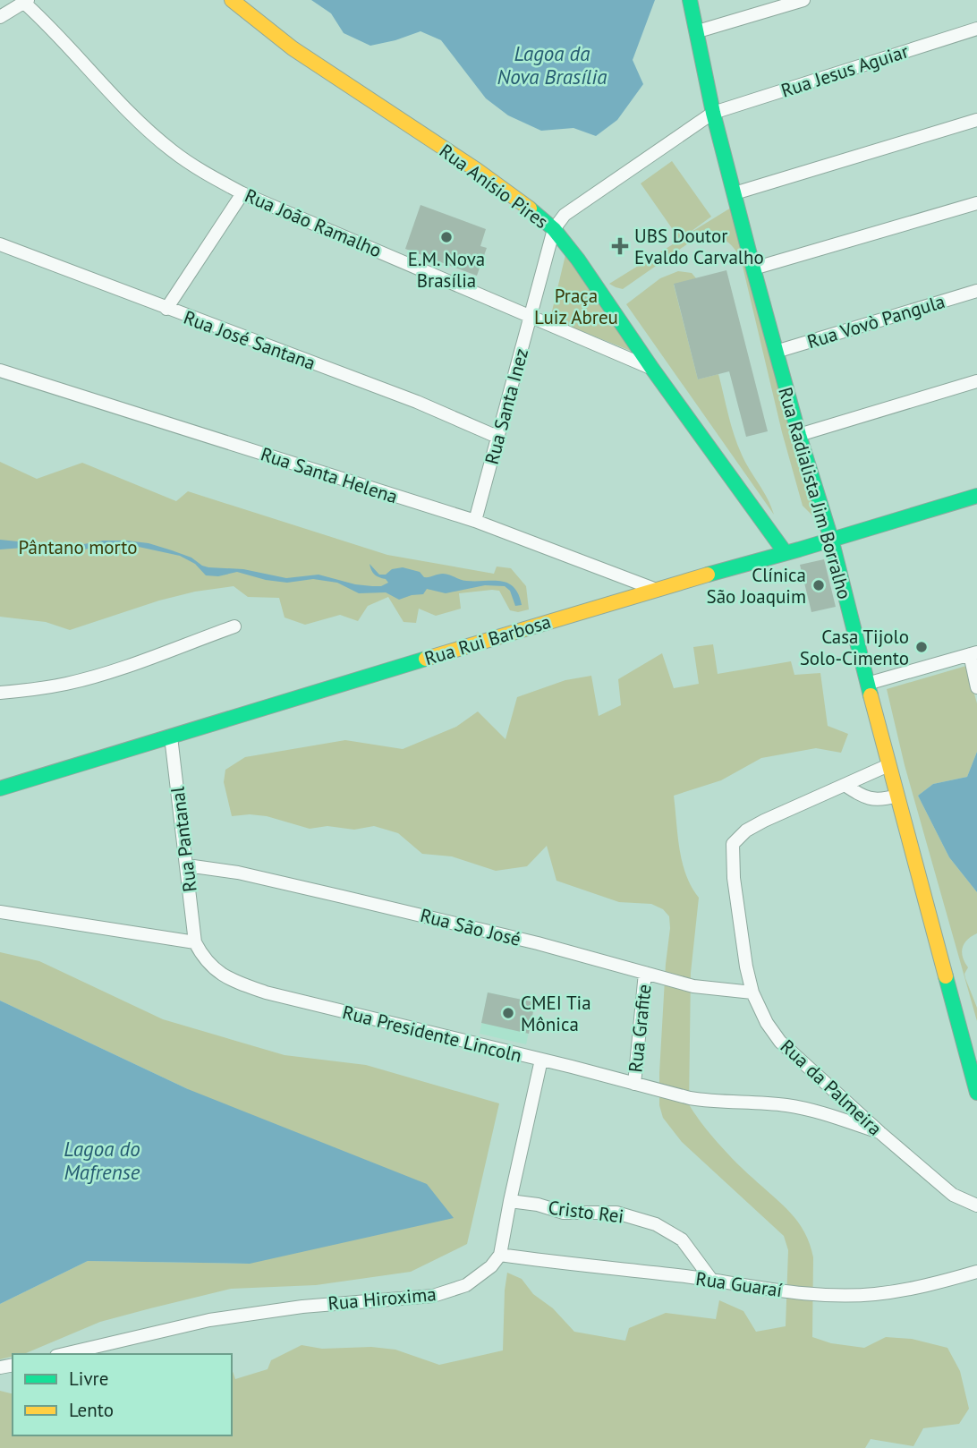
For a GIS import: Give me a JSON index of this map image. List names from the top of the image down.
{
  "streets": {
    "street": [
      "Rua Jesus Aguiar",
      "Rua Anísio Pires",
      "Rua João Ramalho",
      "Rua Vovò Pangula",
      "Rua José Santana",
      "Rua Santa Inez",
      "Rua Santa Helena",
      "Rua Radialista Jim Borralho",
      "Rua Rui Barbosa",
      "Rua Pantanal",
      "Rua São José",
      "Rua Grafite",
      "Rua Presidente Lincoln",
      "Rua da Palmeira",
      "Cristo Rei",
      "Rua Guaraí",
      "Rua Hiroxima"
    ]
  },
  "crossings": [
    ["Rua Jesus Aguiar", "Rua Santa Inez"],
    ["Rua Jesus Aguiar", "Rua Radialista Jim Borralho"],
    ["Rua Anísio Pires", "Rua João Ramalho"],
    ["Rua Anísio Pires", "Rua Santa Inez"],
    ["Rua Anísio Pires", "Rua Rui Barbosa"],
    ["Rua João Ramalho", "Rua Santa Inez"],
    ["Rua Vovò Pangula", "Rua Radialista Jim Borralho"],
    ["Rua José Santana", "Rua Santa Inez"],
    ["Rua Santa Inez", "Rua Santa Helena"],
    ["Rua Santa Inez", "Rua Radialista Jim Borralho"],
    ["Rua Santa Helena", "Rua Rui Barbosa"],
    ["Rua Radialista Jim Borralho", "Rua Rui Barbosa"],
    ["Rua Radialista Jim Borralho", "Rua da Palmeira"],
    ["Rua Rui Barbosa", "Rua Pantanal"],
    ["Rua Pantanal", "Rua São José"],
    ["Rua Pantanal", "Rua Presidente Lincoln"],
    ["Rua São José", "Rua Grafite"],
    ["Rua São José", "Rua da Palmeira"],
    ["Rua Grafite", "Rua Presidente Lincoln"],
    ["Rua Presidente Lincoln", "Rua da Palmeira"],
    ["Cristo Rei", "Rua Guaraí"],
    ["Rua Guaraí", "Rua Hiroxima"]
  ],
  "water": ["Lagoa da Nova Brasília", "Lagoa do Mafrense"],
  "parks": ["Praça Luiz Abreu", "Pântano morto"],
  "places": {
    "other": [
      "E.M. Nova Brasília",
      "Clínica São Joaquim",
      "Casa Tijolo Solo-Cimento",
      "CMEI Tia Mônica"
    ],
    "health": ["UBS Doutor Evaldo Carvalho"]
  },
  "legend": ["Livre", "Lento"]
}
